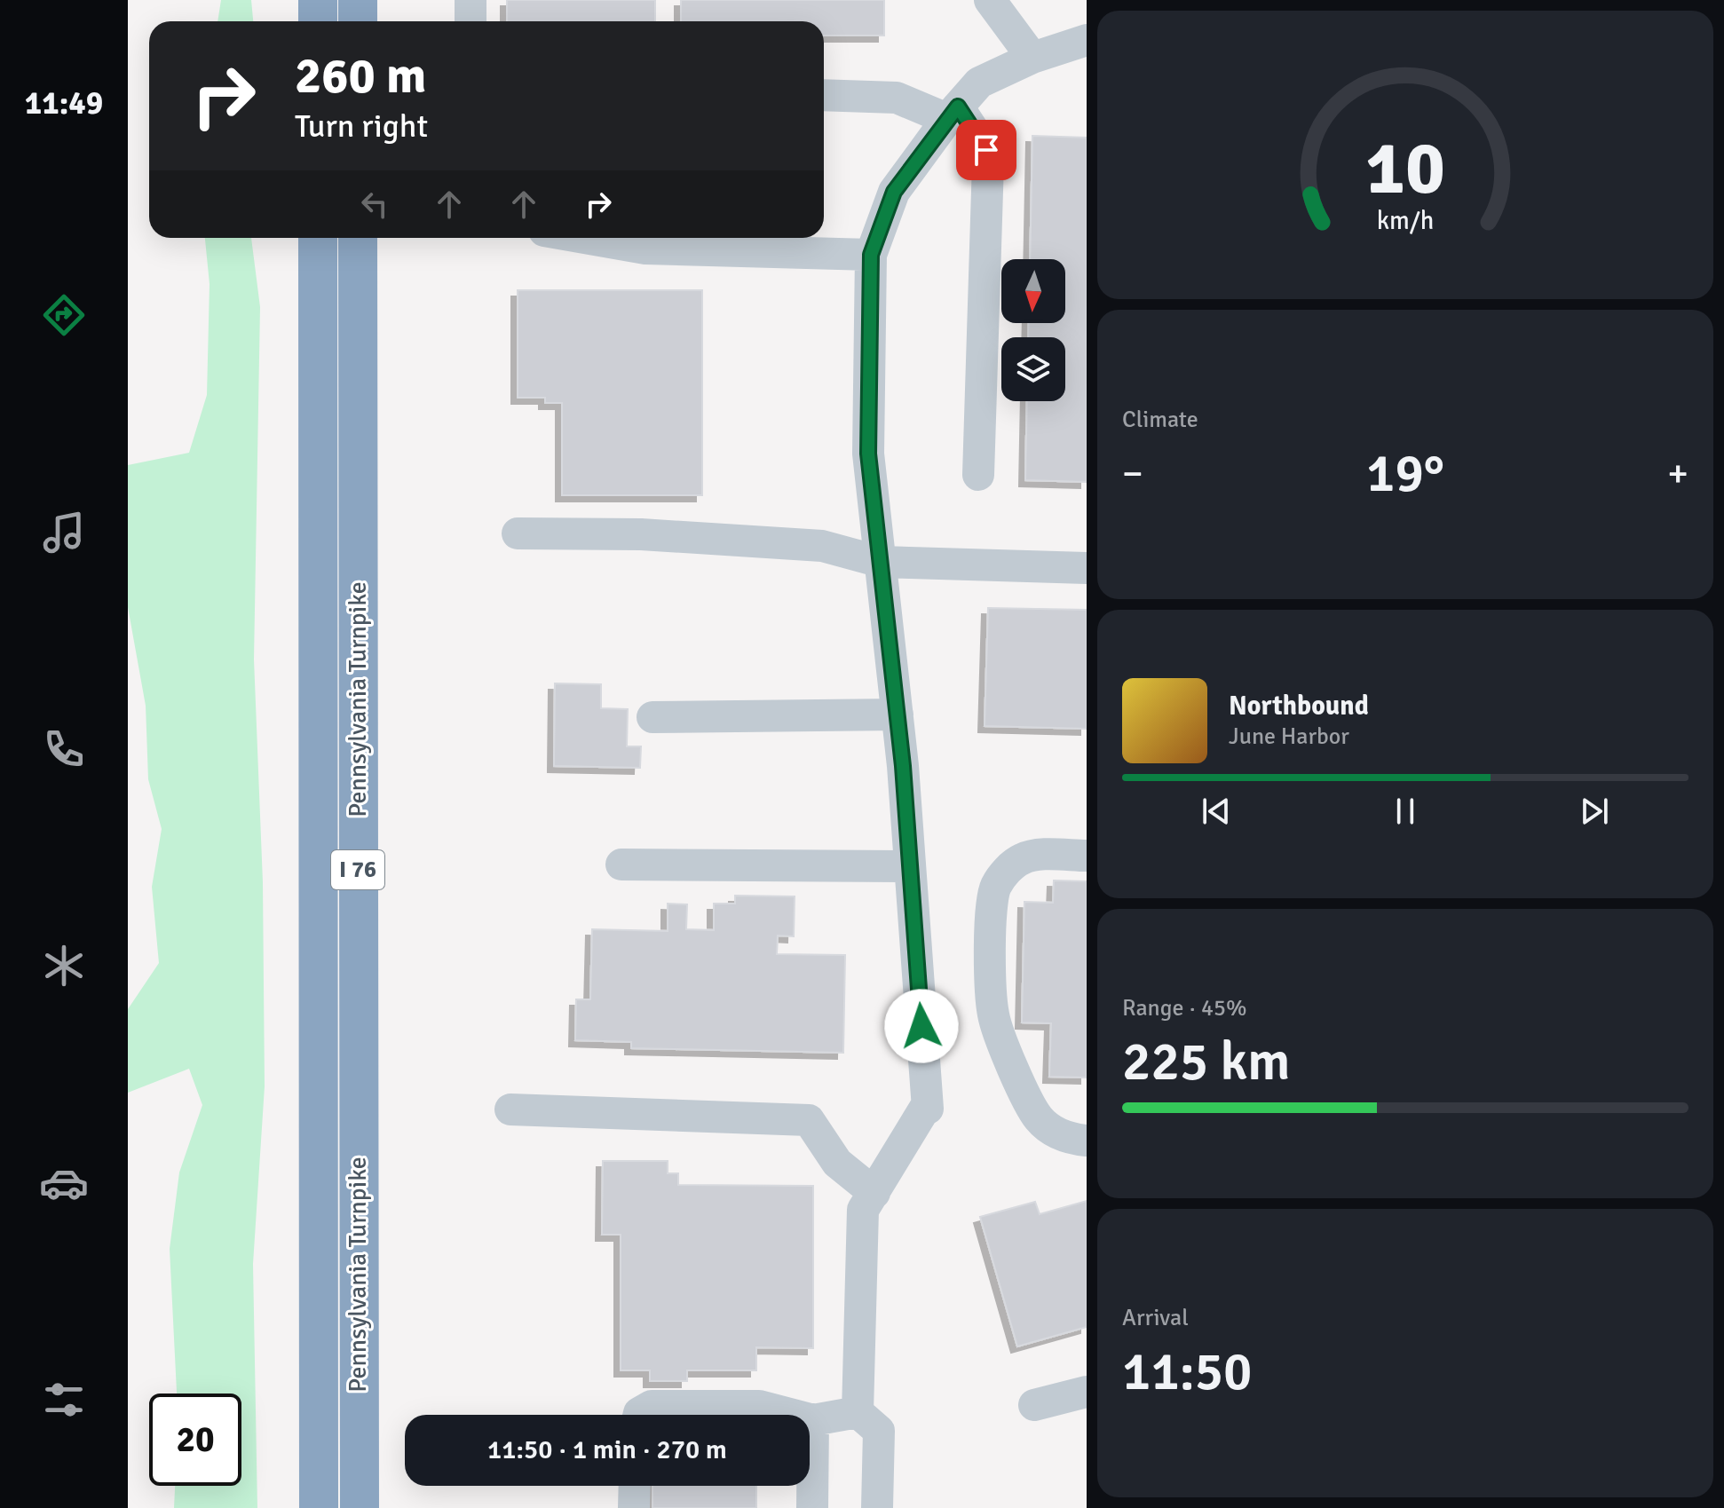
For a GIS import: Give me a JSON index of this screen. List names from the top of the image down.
{
  "streets": {
    "highway": ["Pennsylvania Turnpike", "I 76"]
  },
  "north": "bottom",
  "page": {
    "tabs": "11:49",
    "turn": ["260 m", "Turn right"],
    "tile": [
      "Climate",
      ["Range · 45%", "225 km"],
      ["Arrival", "11:50"]
    ],
    "heat": ["−", "19°", "+"],
    "song": ["Northbound", "June Harbor"],
    "limit": "20",
    "trip": "11:50 · 1 min · 270 m",
    "gauge": ["10", "km/h"]
  }
}
